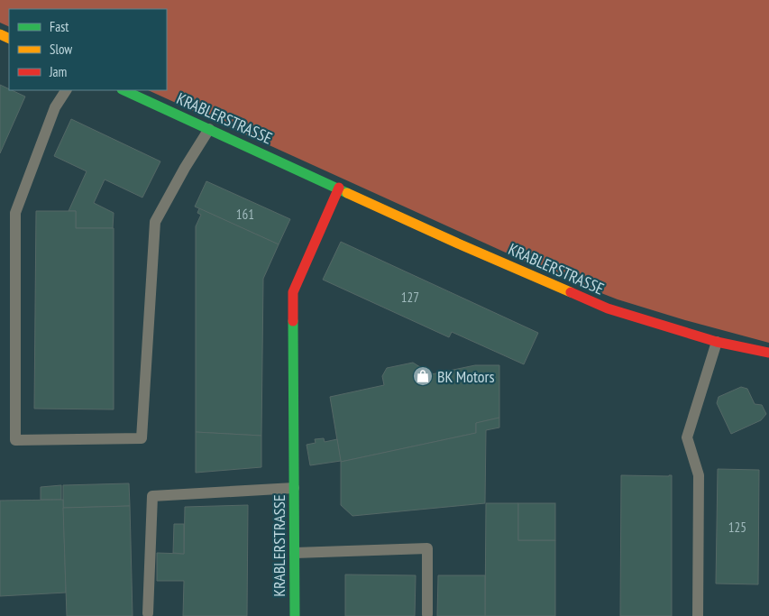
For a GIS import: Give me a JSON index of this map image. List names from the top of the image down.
{
  "streets": {
    "street": ["KRABLERSTRASSE"]
  },
  "places": {
    "shop": ["BK Motors"]
  },
  "house_numbers": ["161", "127", "125"],
  "legend": ["Fast", "Slow", "Jam"]
}
